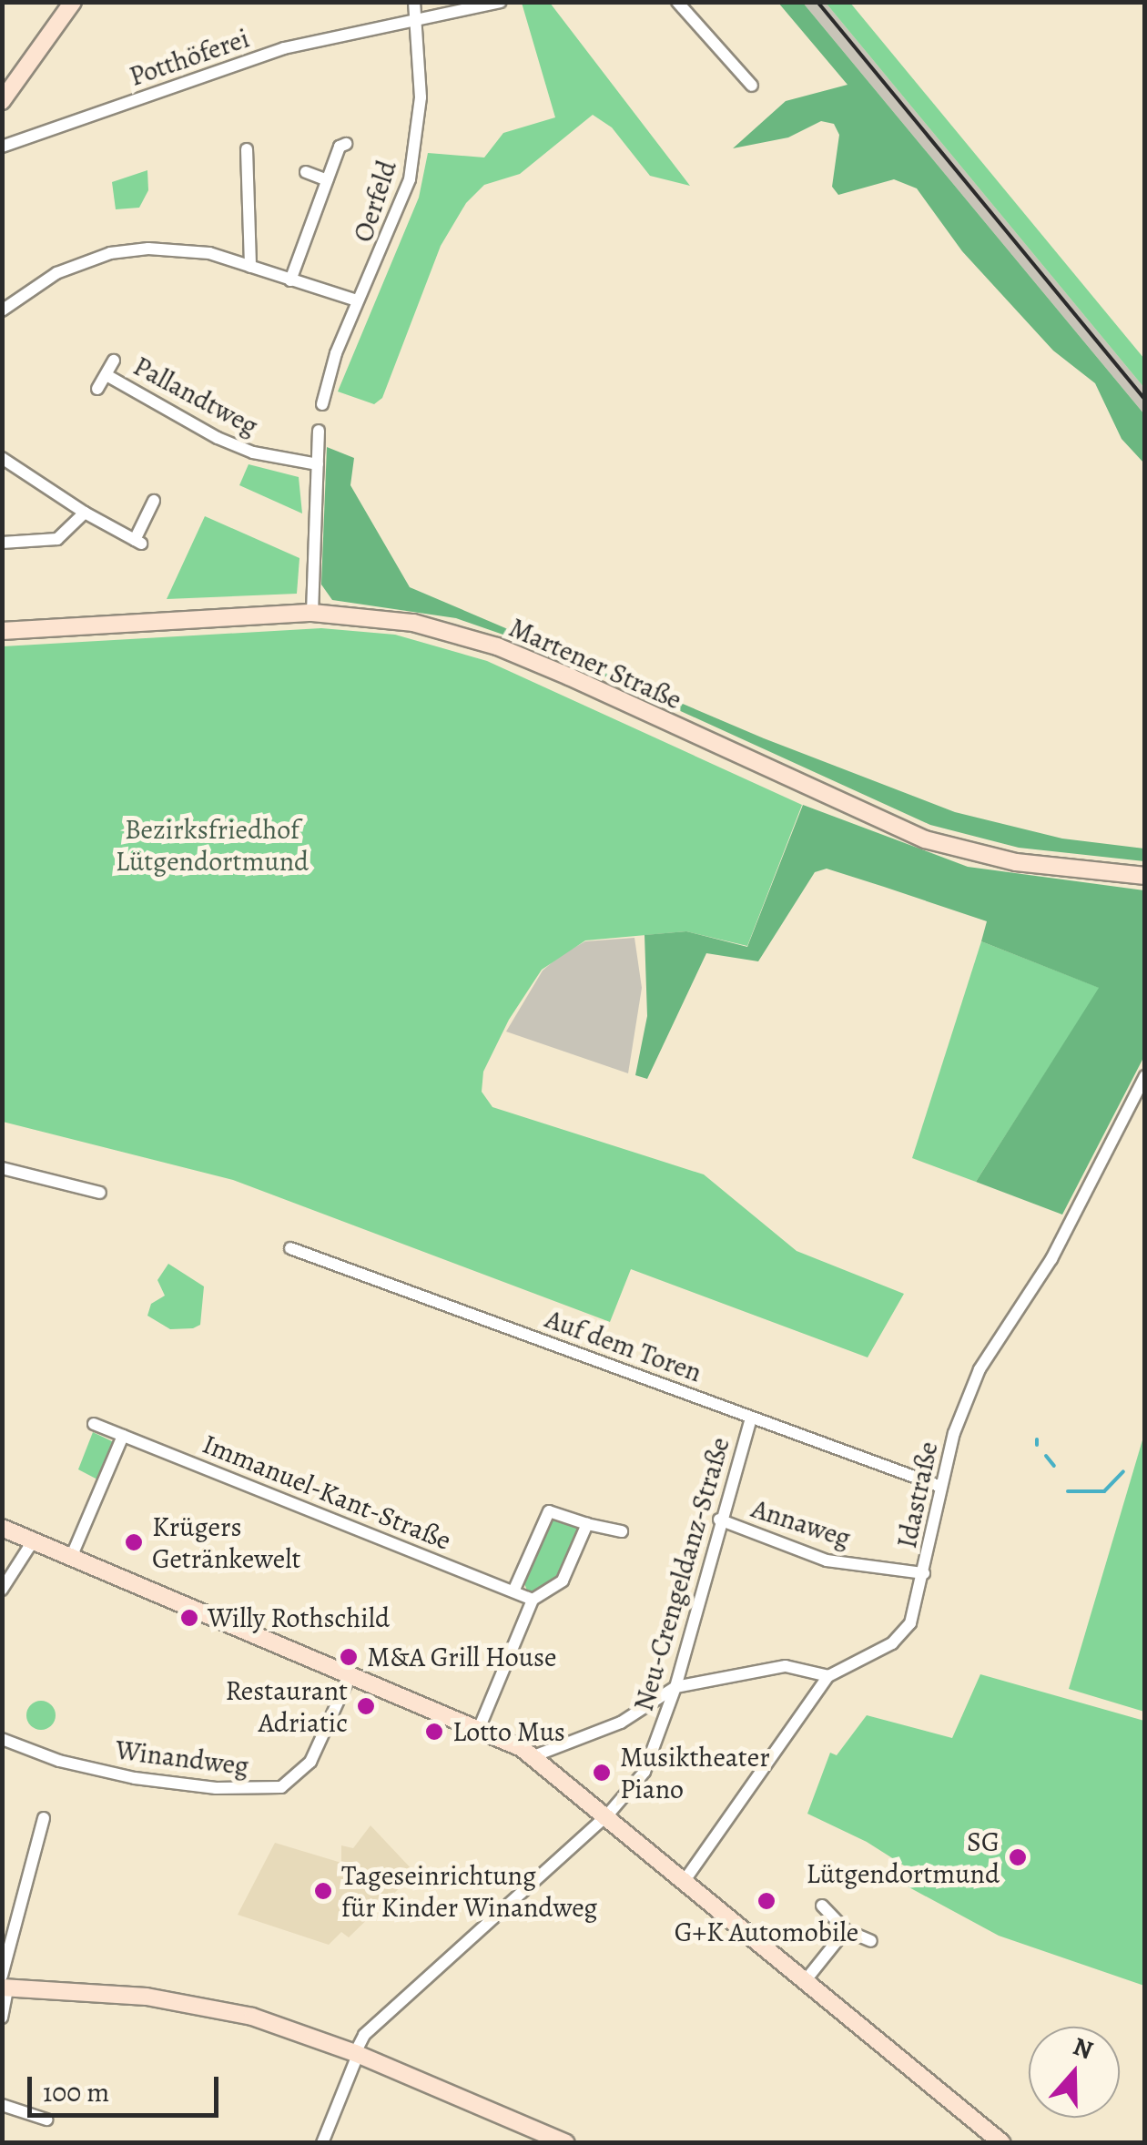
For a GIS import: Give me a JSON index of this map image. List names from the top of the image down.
{
  "streets": {
    "street": [
      "Potthöferei",
      "Oerfeld",
      "Pallandtweg",
      "Martener Straße",
      "Auf dem Toren",
      "Immanuel-Kant-Straße",
      "Idastraße",
      "Annaweg",
      "Neu-Crengeldanz-Straße",
      "Winandweg"
    ]
  },
  "crossings": [
    ["Potthöferei", "Oerfeld"],
    ["Auf dem Toren", "Idastraße"],
    ["Auf dem Toren", "Neu-Crengeldanz-Straße"],
    ["Idastraße", "Annaweg"],
    ["Annaweg", "Neu-Crengeldanz-Straße"]
  ],
  "parks": ["Bezirksfriedhof Lütgendortmund"],
  "places": [
    "Krügers Getränkewelt",
    "Willy Rothschild",
    "M&A Grill House",
    "Restaurant Adriatic",
    "Lotto Mus",
    "Musiktheater Piano",
    "SG Lütgendortmund",
    "Tageseinrichtung für Kinder Winandweg",
    "G+K Automobile"
  ],
  "scale_bar": "100 m",
  "north": "top"
}
